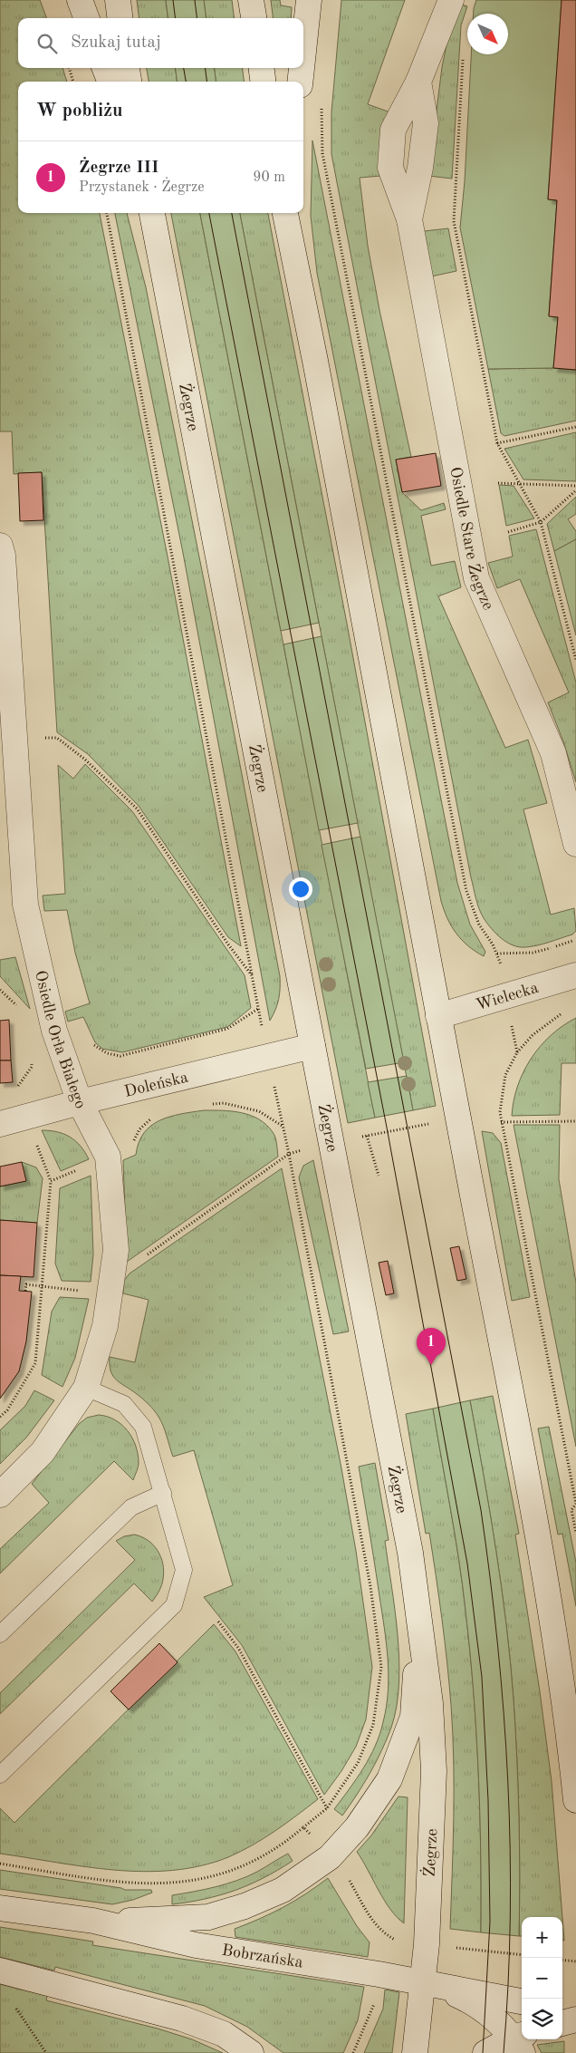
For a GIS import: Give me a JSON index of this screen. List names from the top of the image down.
{
  "streets": {
    "street": [
      "Żegrze",
      "Osiedle Stare Żegrze",
      "Wielecka",
      "Osiedle Orła Białego",
      "Doleńska",
      "Bobrzańska"
    ]
  },
  "crossings": [
    ["Żegrze", "Doleńska"],
    ["Żegrze", "Bobrzańska"],
    ["Osiedle Orła Białego", "Doleńska"]
  ],
  "north": "bottom right",
  "page": {
    "search": "Szukaj tutaj",
    "heading": "W pobliżu",
    "list": [
      {
        "mark": "1",
        "name": "Żegrze III",
        "note": "Przystanek · Żegrze",
        "value": "90 m"
      }
    ],
    "pins": "1",
    "map_buttons": ["+", "−"]
  }
}
